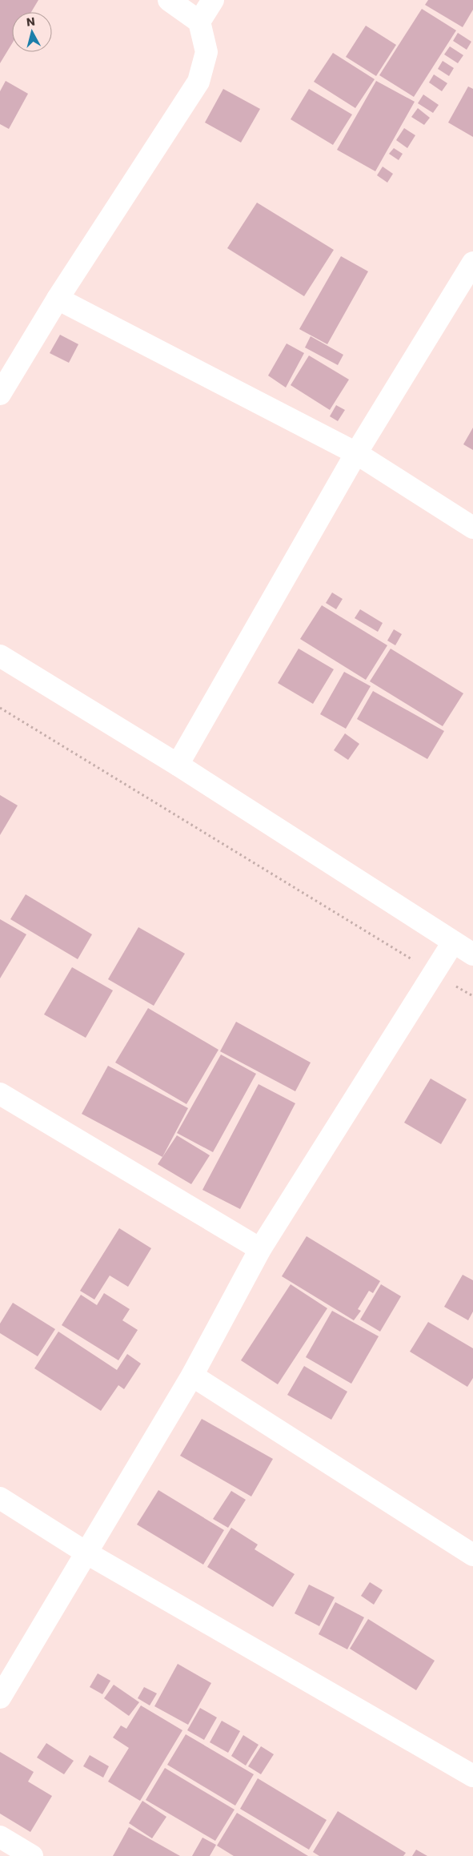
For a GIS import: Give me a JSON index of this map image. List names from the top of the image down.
{
  "north": "top"
}
